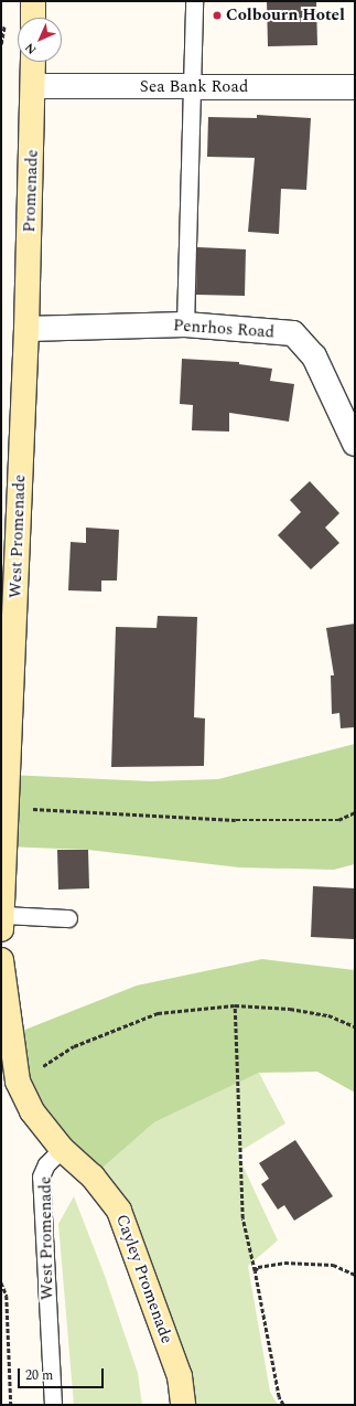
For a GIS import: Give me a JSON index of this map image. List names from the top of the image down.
{
  "streets": {
    "street": [
      "Sea Bank Road",
      "Promenade",
      "Penrhos Road",
      "West Promenade",
      "Cayley Promenade"
    ]
  },
  "crossings": [
    ["Sea Bank Road", "Promenade"],
    ["Promenade", "Penrhos Road"],
    ["Promenade", "West Promenade"],
    ["Penrhos Road", "West Promenade"],
    ["West Promenade", "Cayley Promenade"]
  ],
  "places": ["Colbourn Hotel"],
  "scale_bar": "20 m",
  "north": "bottom left"
}
